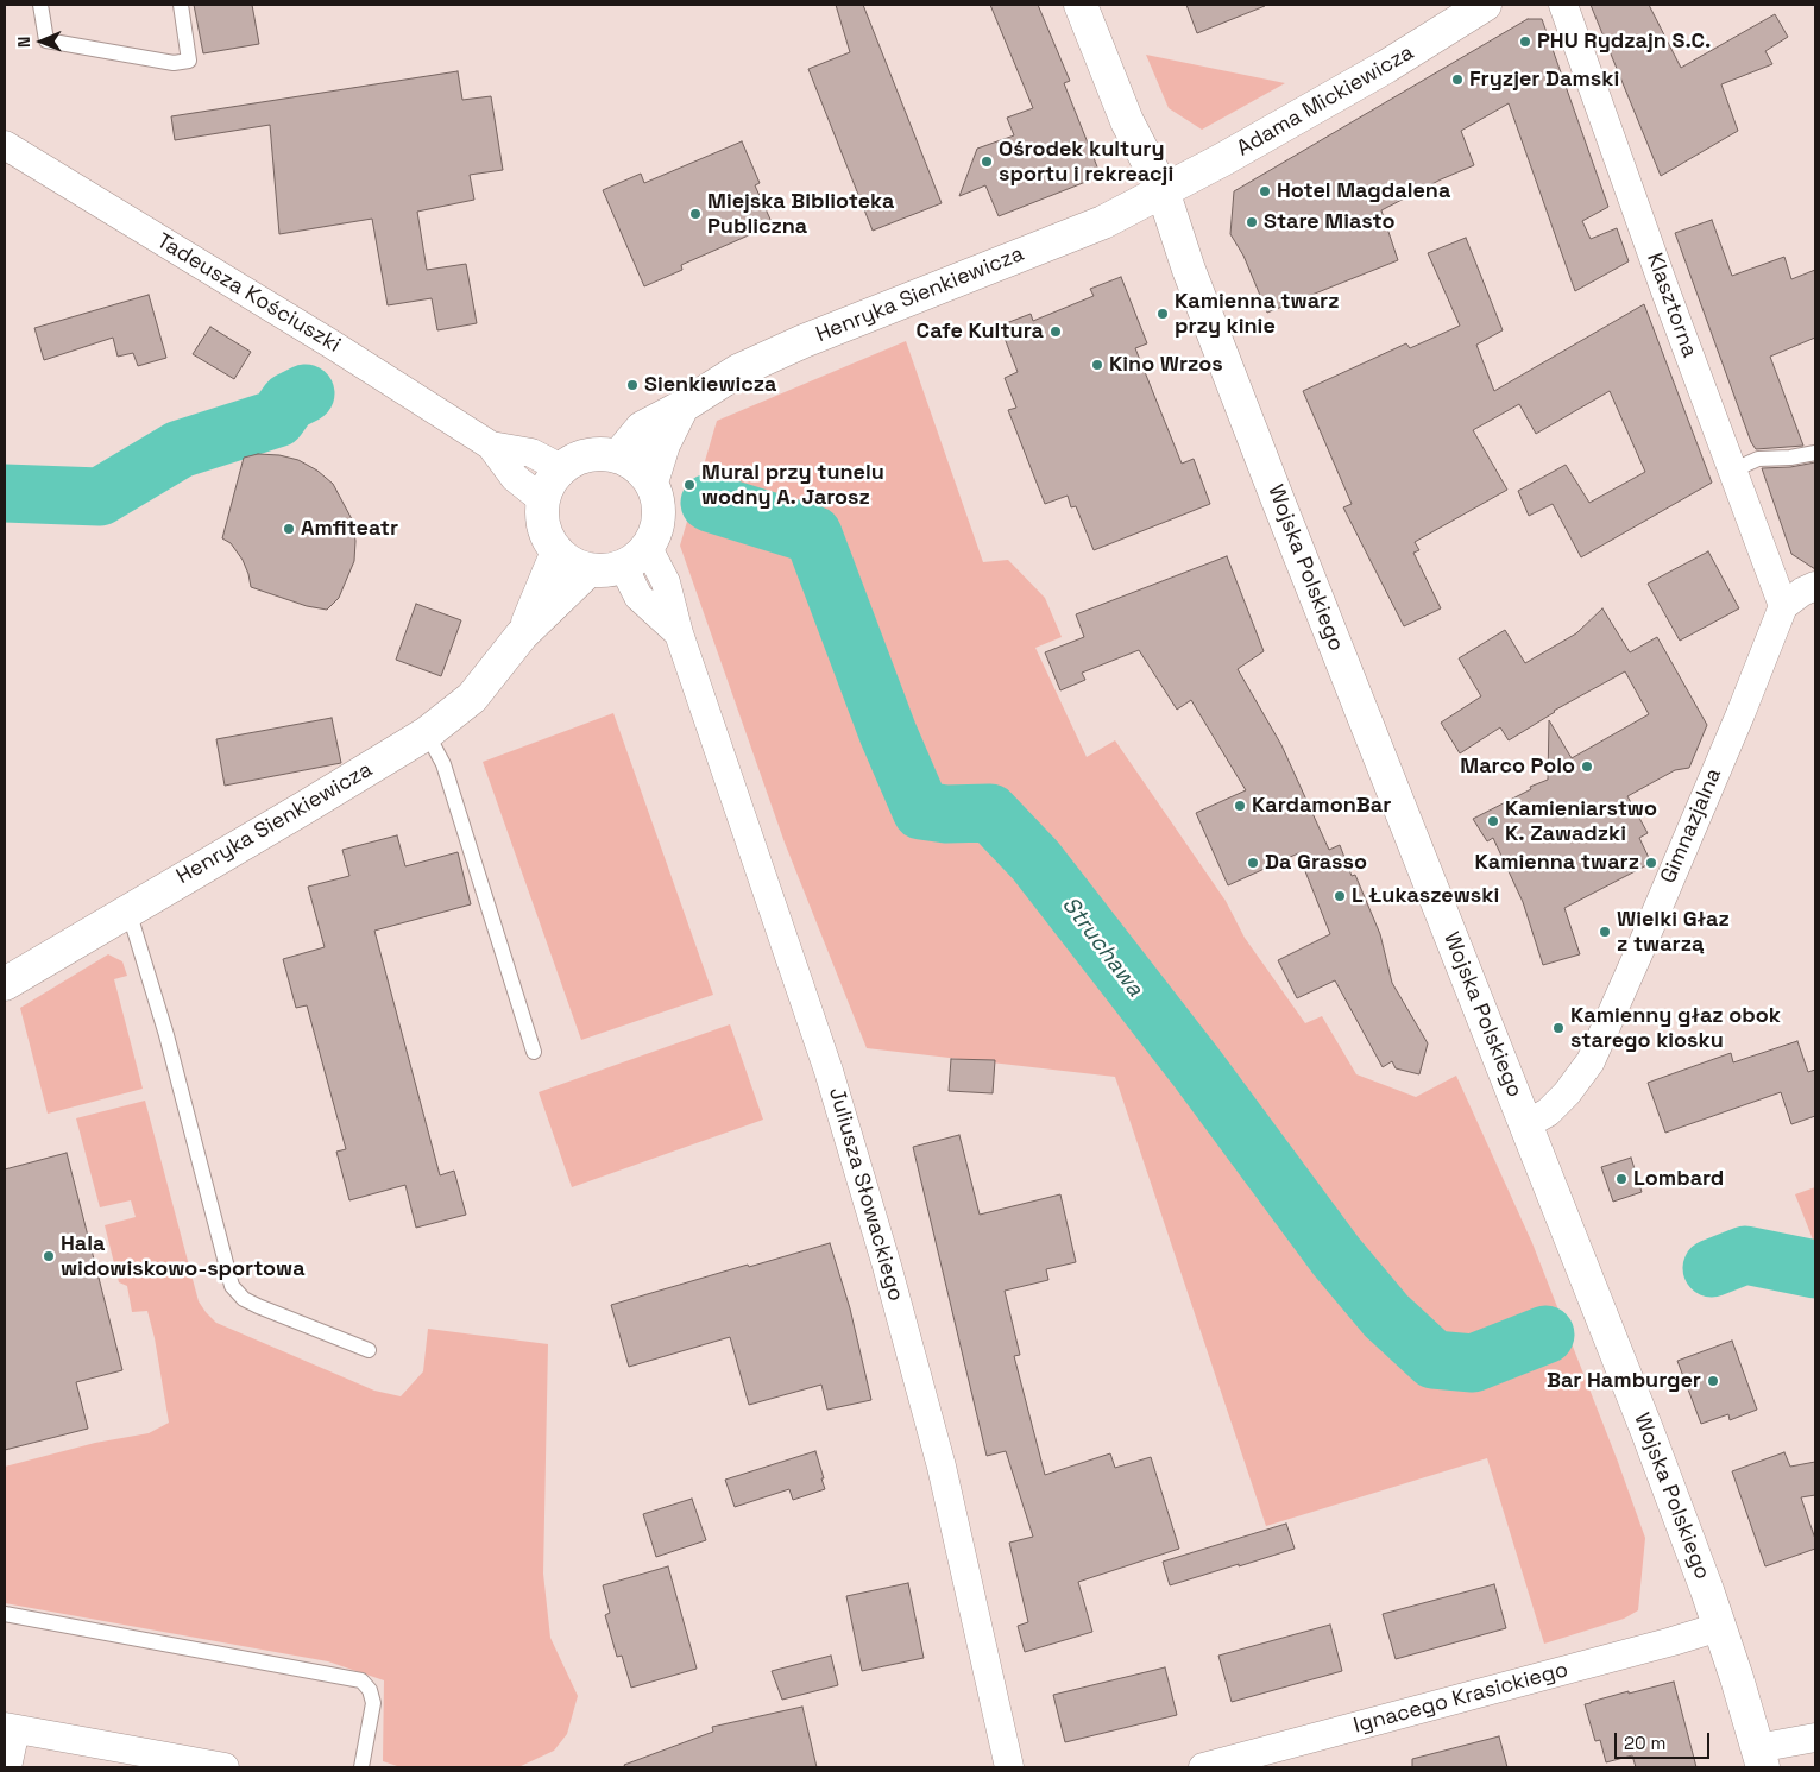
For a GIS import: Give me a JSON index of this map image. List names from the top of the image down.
{
  "streets": {
    "street": [
      "Adama Mickiewicza",
      "Tadeusza Kościuszki",
      "Henryka Sienkiewicza",
      "Klasztorna",
      "Wojska Polskiego",
      "Gimnazjalna",
      "Juliusza Słowackiego",
      "Ignacego Krasickiego"
    ]
  },
  "crossings": [
    ["Adama Mickiewicza", "Henryka Sienkiewicza"],
    ["Adama Mickiewicza", "Wojska Polskiego"],
    ["Tadeusza Kościuszki", "Henryka Sienkiewicza"],
    ["Tadeusza Kościuszki", "Juliusza Słowackiego"],
    ["Henryka Sienkiewicza", "Wojska Polskiego"],
    ["Henryka Sienkiewicza", "Juliusza Słowackiego"],
    ["Klasztorna", "Gimnazjalna"],
    ["Wojska Polskiego", "Gimnazjalna"],
    ["Wojska Polskiego", "Ignacego Krasickiego"]
  ],
  "water": ["Struchawa"],
  "places": [
    "PHU Rydzajn S.C.",
    "Fryzjer Damski",
    "Ośrodek kultury sportu i rekreacji",
    "Hotel Magdalena",
    "Miejska Biblioteka Publiczna",
    "Stare Miasto",
    "Kamienna twarz przy kinie",
    "Cafe Kultura",
    "Kino Wrzos",
    "Sienkiewicza",
    "Mural przy tunelu wodny A. Jarosz",
    "Amfiteatr",
    "Marco Polo",
    "KardamonBar",
    "Kamieniarstwo K. Zawadzki",
    "Da Grasso",
    "Kamienna twarz",
    "L Łukaszewski",
    "Wielki Głaz z twarzą",
    "Kamienny głaz obok starego kiosku",
    "Lombard",
    "Hala widowiskowo-sportowa",
    "Bar Hamburger"
  ],
  "scale_bar": "20 m",
  "north": "left"
}
